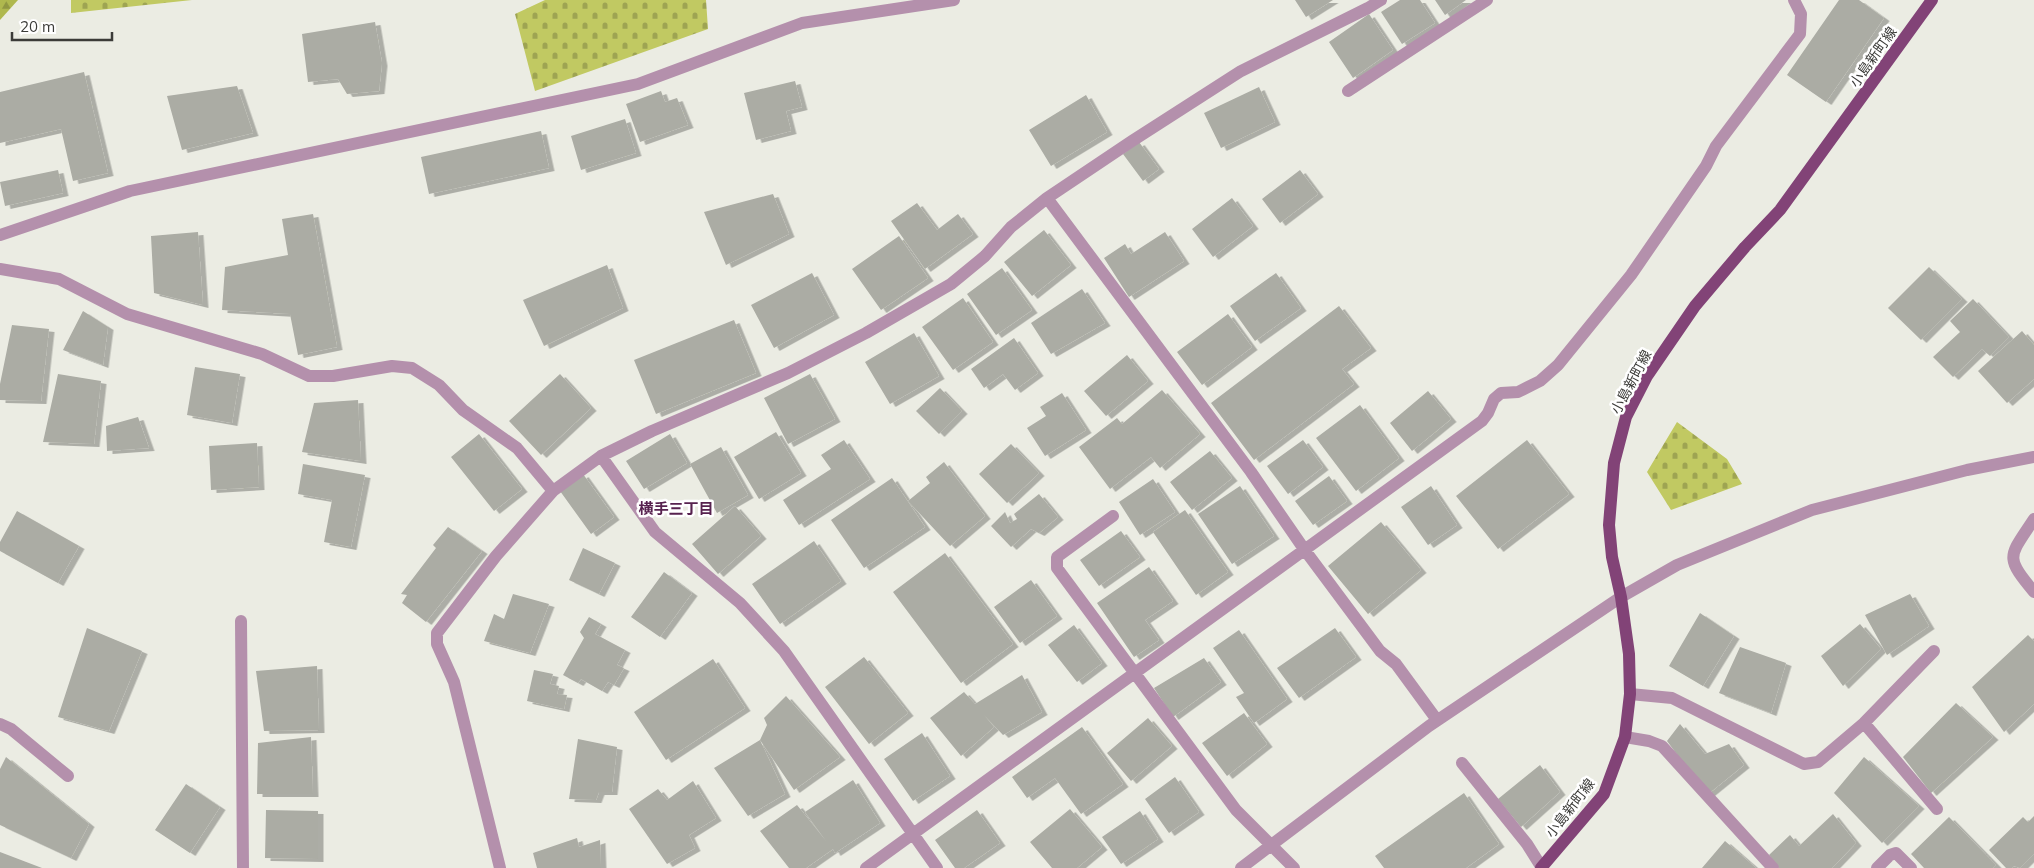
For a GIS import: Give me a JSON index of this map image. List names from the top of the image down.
{
  "streets": {
    "main road": ["小島新町線"]
  },
  "districts": ["横手三丁目"],
  "scale_bar": "20 m"
}
